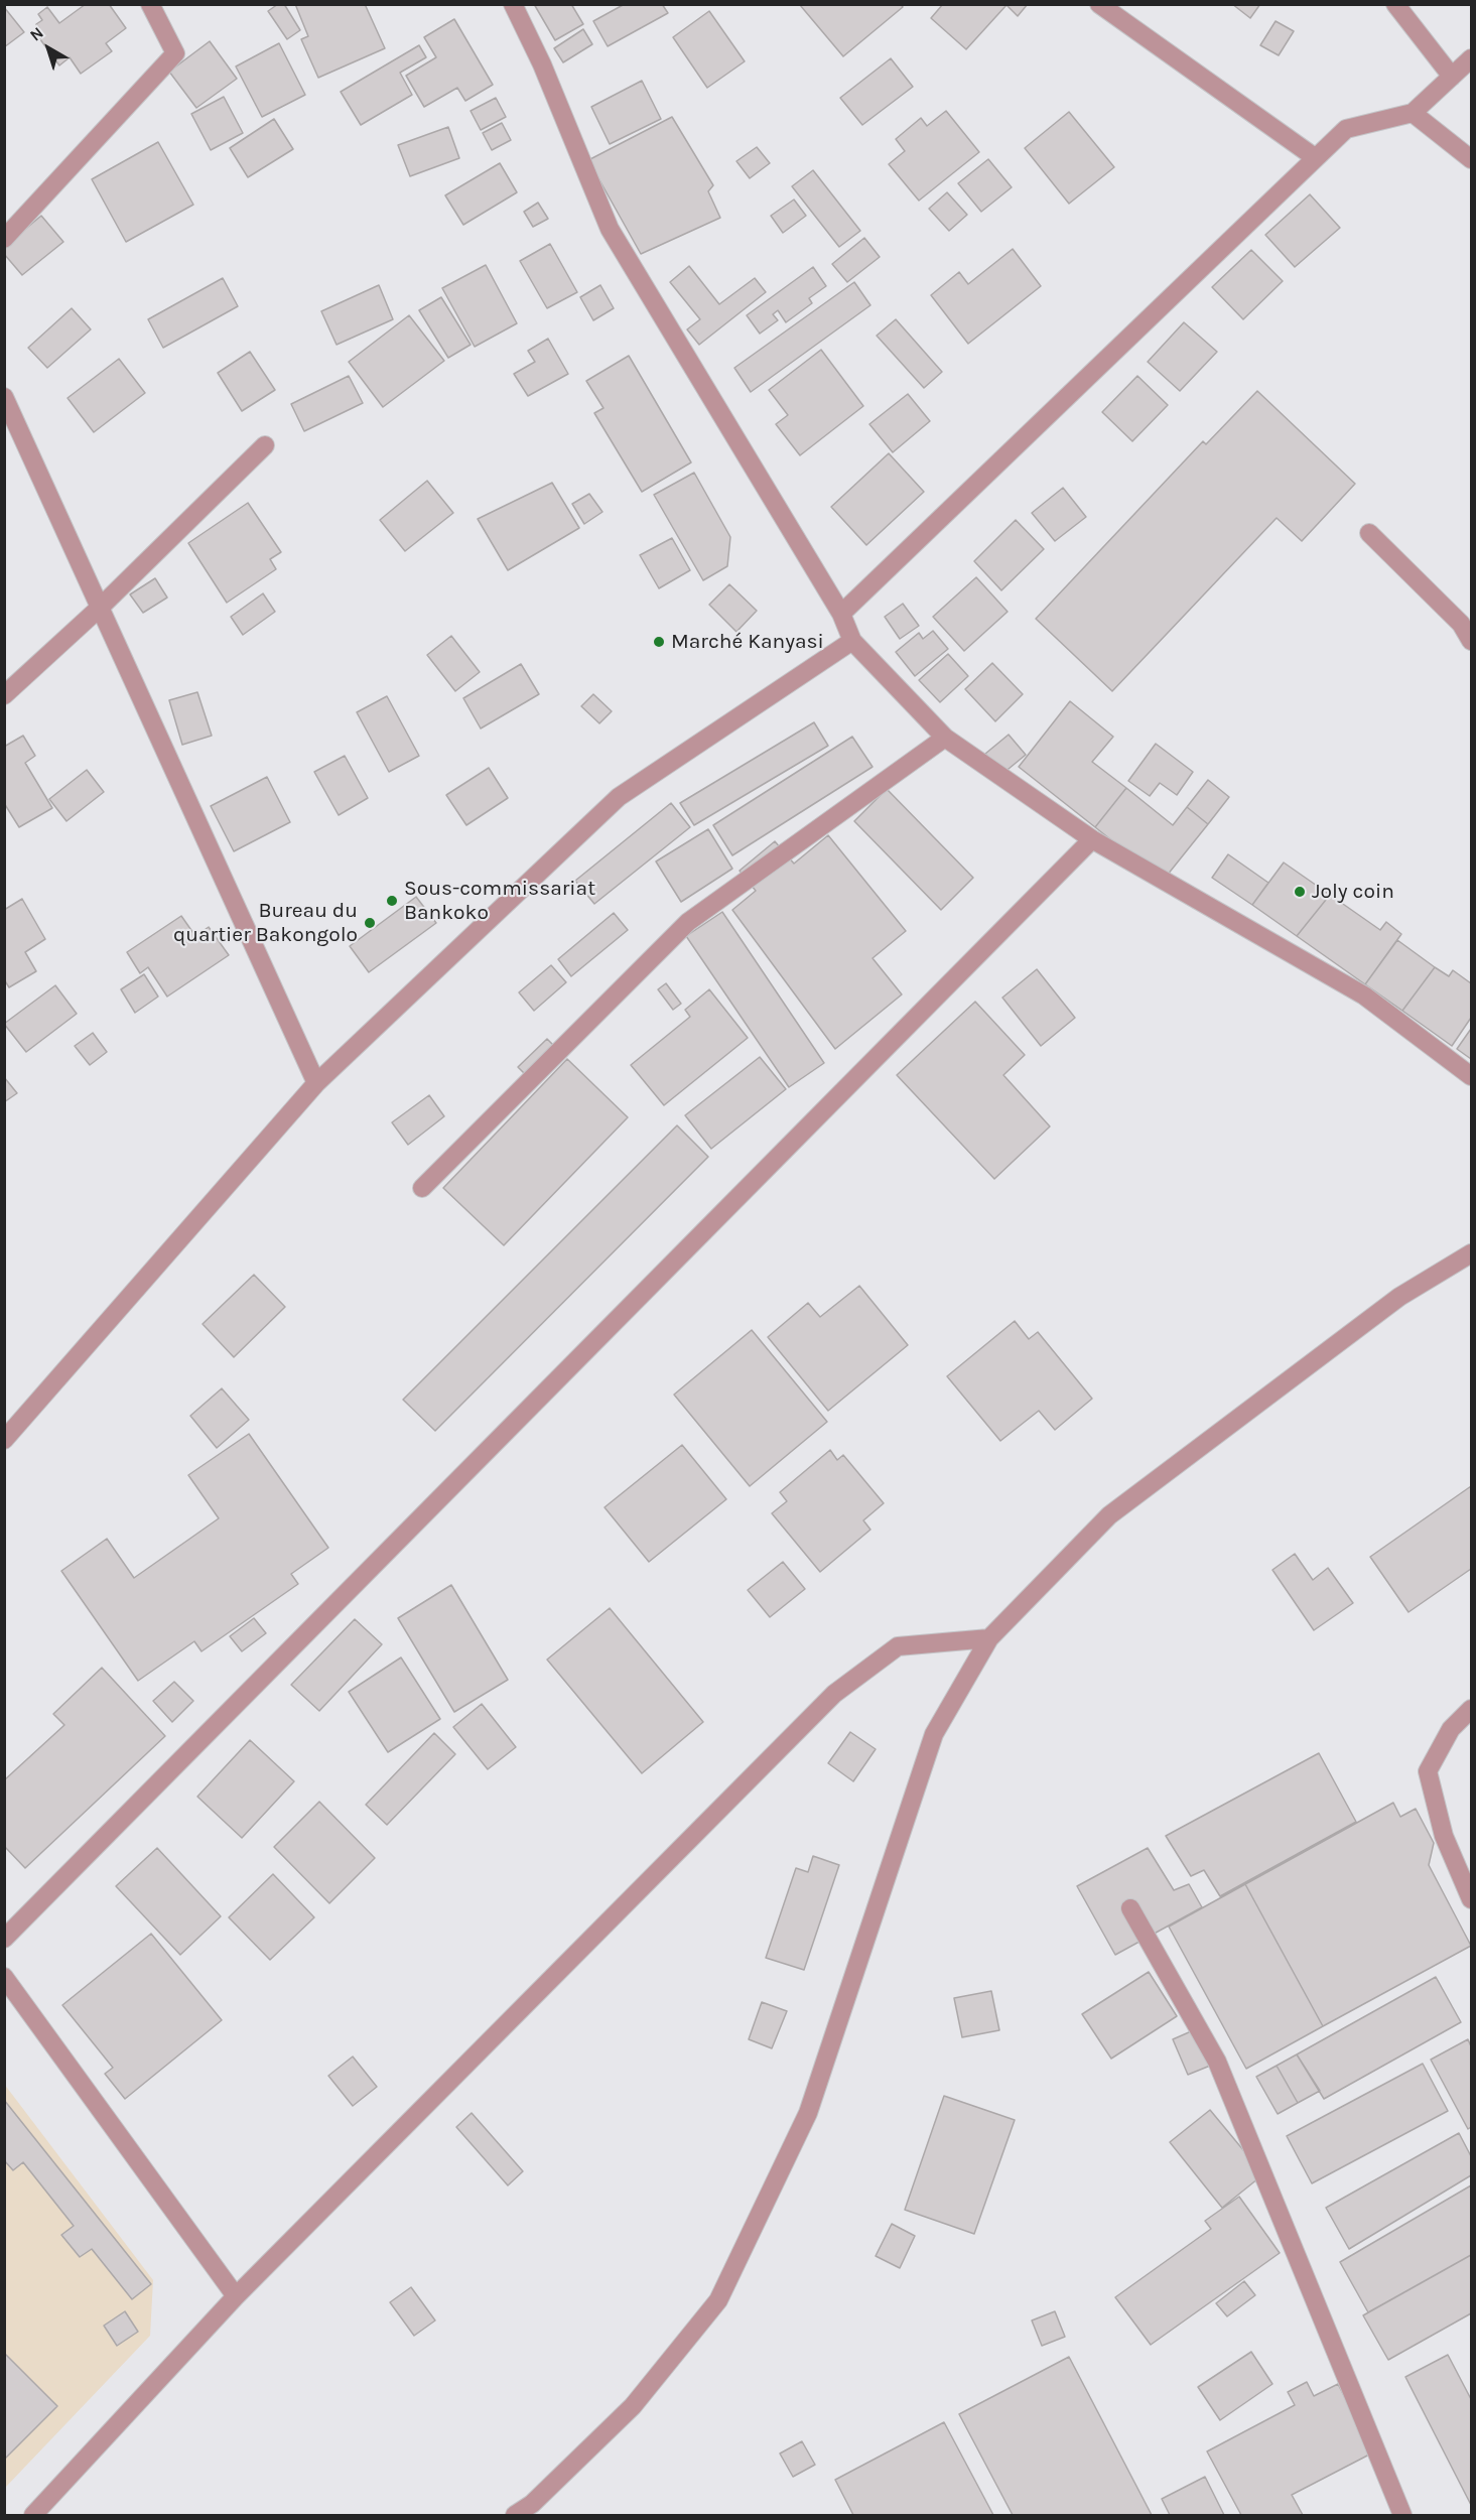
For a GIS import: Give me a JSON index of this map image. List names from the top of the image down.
{
  "places": [
    "Marché Kanyasi",
    "Joly coin",
    "Sous-commissariat Bankoko",
    "Bureau du quartier Bakongolo"
  ],
  "north": "top left"
}
